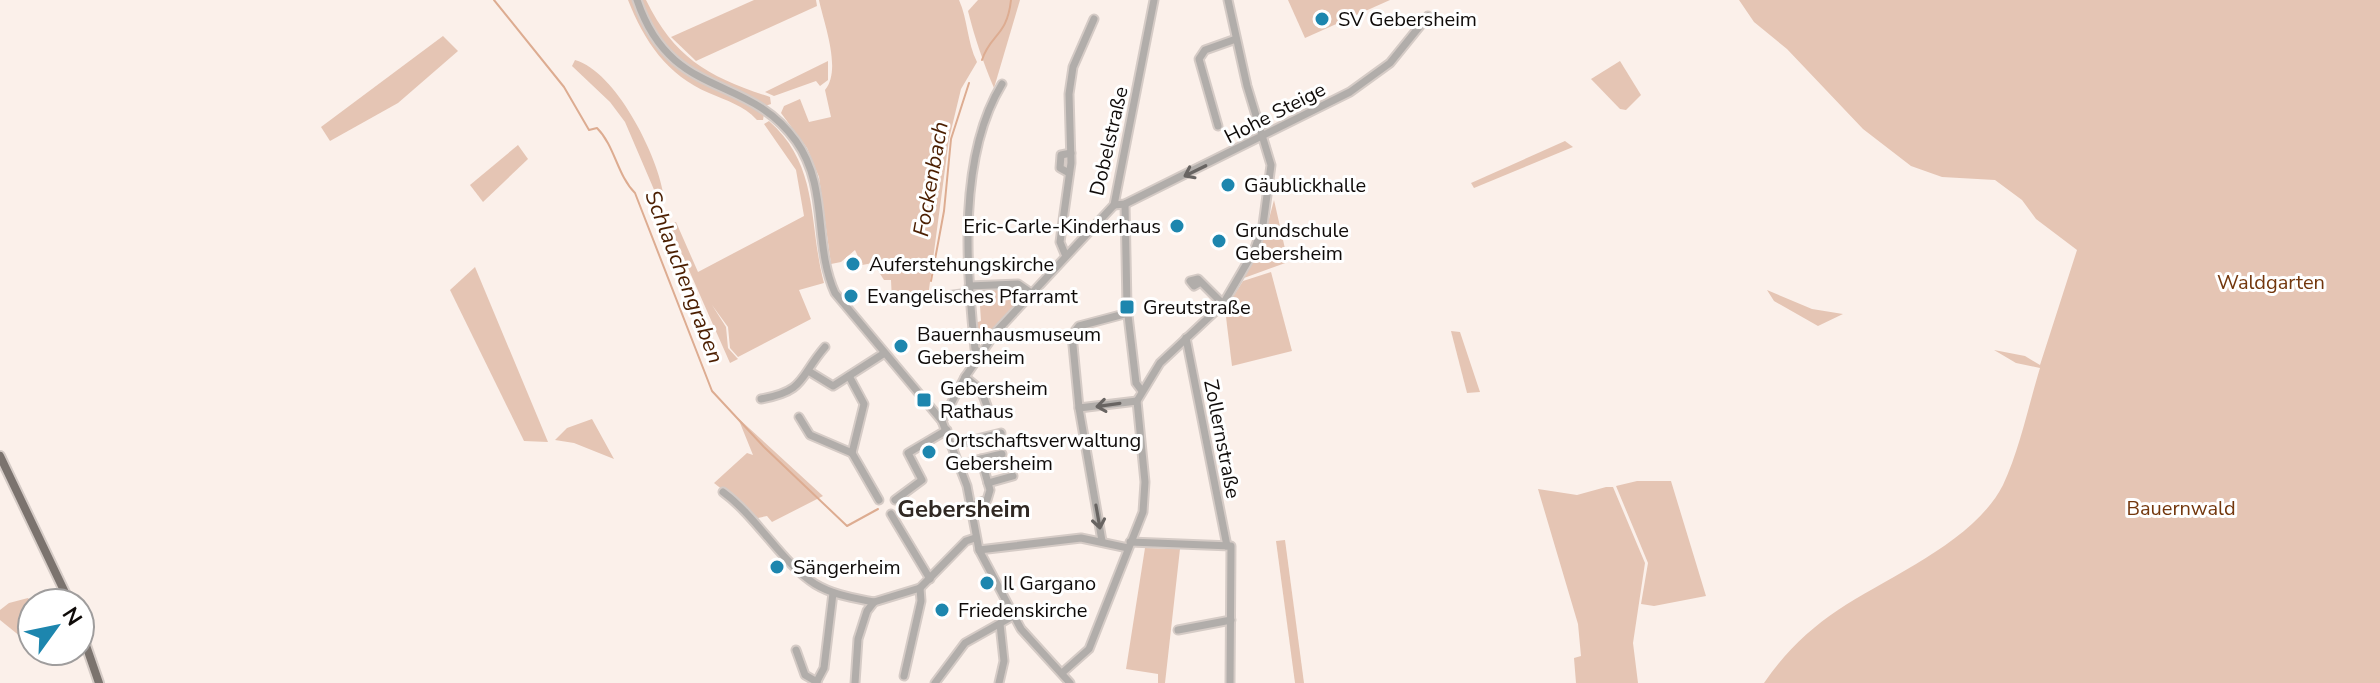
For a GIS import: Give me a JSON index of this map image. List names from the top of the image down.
{
  "streets": {
    "street": ["Hohe Steige", "Dobelstraße", "Zollernstraße"]
  },
  "crossings": [
    ["Hohe Steige", "Dobelstraße"]
  ],
  "one_way": ["Hohe Steige"],
  "districts": ["Gebersheim"],
  "water": ["Fockenbach", "Schlauchengraben"],
  "parks": ["Waldgarten", "Bauernwald"],
  "places": {
    "other": [
      "SV Gebersheim",
      "Gäublickhalle",
      "Eric-Carle-Kinderhaus",
      "Grundschule Gebersheim",
      "Auferstehungskirche",
      "Evangelisches Pfarramt",
      "Bauernhausmuseum Gebersheim",
      "Ortschaftsverwaltung Gebersheim",
      "Sängerheim",
      "Il Gargano",
      "Friedenskirche"
    ],
    "transit": ["Greutstraße", "Gebersheim Rathaus"]
  },
  "north": "top right"
}
